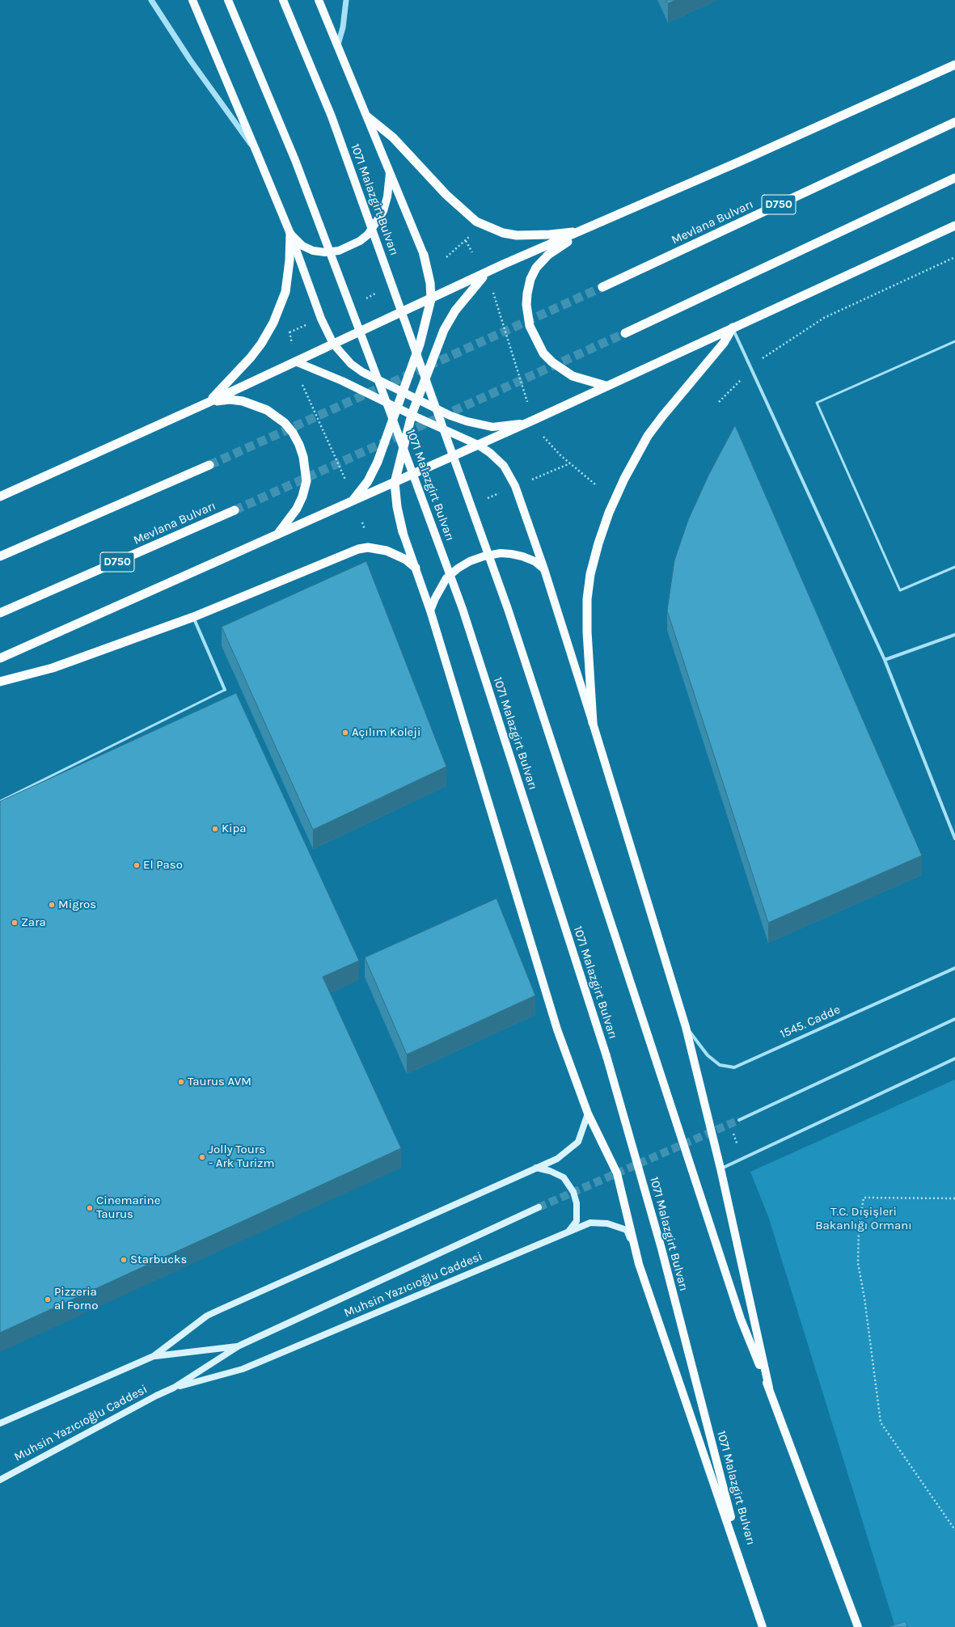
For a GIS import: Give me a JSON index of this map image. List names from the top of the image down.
{
  "streets": {
    "highway": ["D750", "Mevlana Bulvarı"],
    "main road": ["1071 Malazgirt Bulvarı", "Muhsin Yazıcıoğlu Caddesi"],
    "street": ["1545. Cadde"]
  },
  "crossings": [
    ["1071 Malazgirt Bulvarı", "1545. Cadde"],
    ["1071 Malazgirt Bulvarı", "Muhsin Yazıcıoğlu Caddesi"]
  ],
  "parks": ["T.C. Dışişleri Bakanlığı Ormanı"],
  "places": [
    "Açılım Koleji",
    "Kipa",
    "El Paso",
    "Migros",
    "Zara",
    "Taurus AVM",
    "Jolly Tours - Ark Turizm",
    "Cinemarine Taurus",
    "Starbucks",
    "Pizzeria al Forno"
  ]
}
